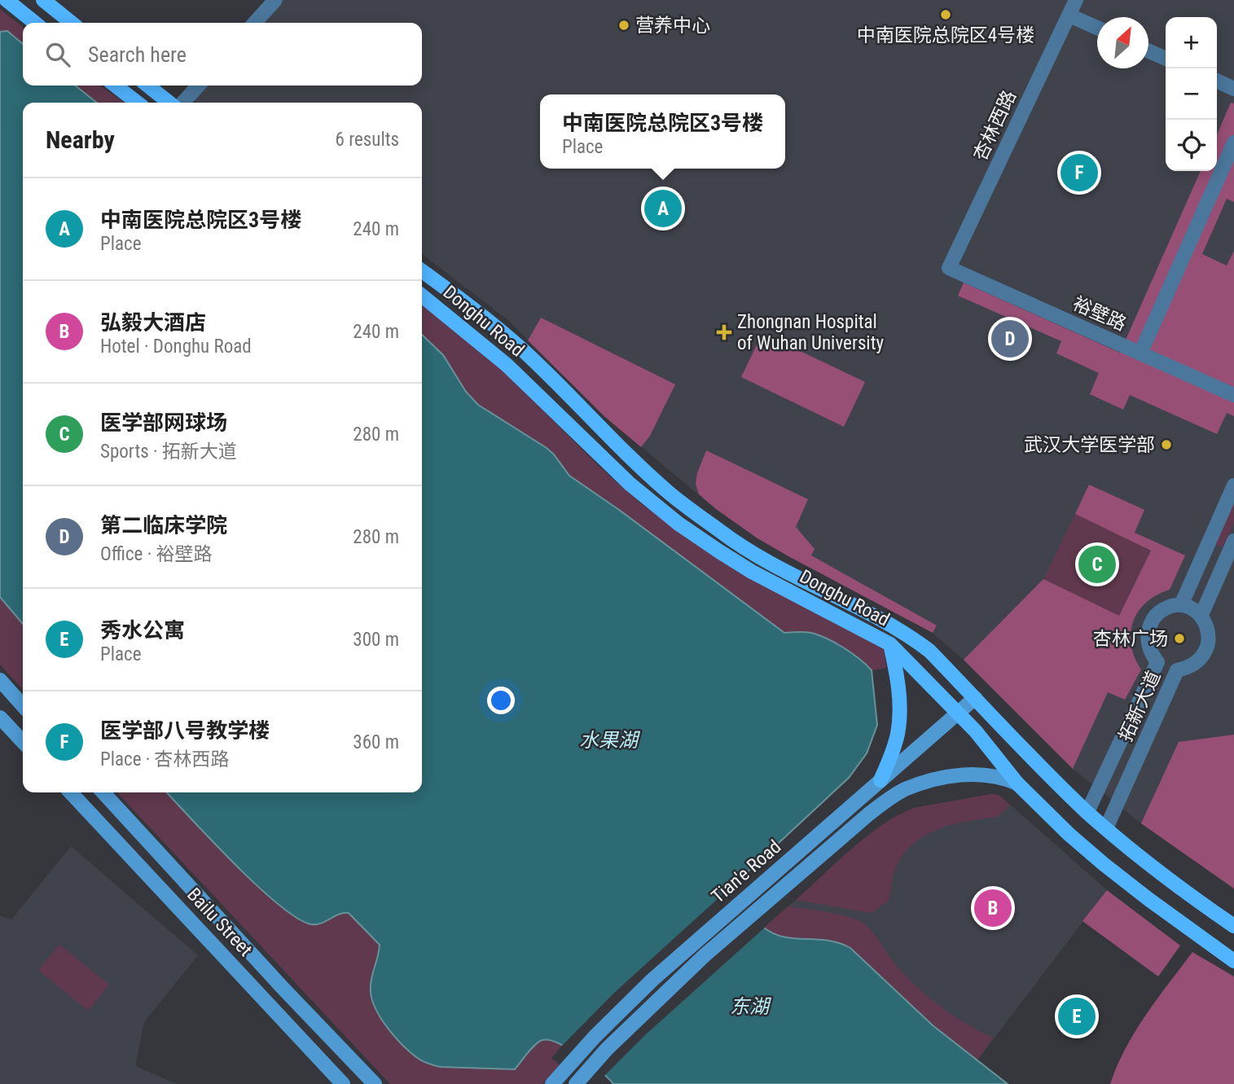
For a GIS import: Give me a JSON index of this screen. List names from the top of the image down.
{
  "streets": {
    "main road": ["Donghu Road", "Tian'e Road", "Bailu Street"],
    "street": ["杏林西路", "裕壁路", "拓新大道"]
  },
  "crossings": [
    ["杏林西路", "裕壁路"],
    ["Donghu Road", "拓新大道"],
    ["Donghu Road", "Tian'e Road"]
  ],
  "water": ["水果湖", "东湖"],
  "places": {
    "other": [
      "中南医院总院区4号楼",
      "营养中心",
      "武汉大学医学部",
      "杏林广场"
    ],
    "health": ["Zhongnan Hospital of Wuhan University"]
  },
  "north": "top right",
  "page": {
    "map_buttons": ["+", "−"],
    "search": "Search here",
    "popup": ["中南医院总院区3号楼", "Place"],
    "heading": ["Nearby", "6 results"],
    "pins": [
      "F",
      "A",
      "D",
      "C",
      "B",
      "E"
    ],
    "list": [
      {
        "mark": "A",
        "name": "中南医院总院区3号楼",
        "note": "Place",
        "value": "240 m"
      },
      {
        "mark": "B",
        "name": "弘毅大酒店",
        "note": "Hotel · Donghu Road",
        "value": "240 m"
      },
      {
        "mark": "C",
        "name": "医学部网球场",
        "note": "Sports · 拓新大道",
        "value": "280 m"
      },
      {
        "mark": "D",
        "name": "第二临床学院",
        "note": "Office · 裕壁路",
        "value": "280 m"
      },
      {
        "mark": "E",
        "name": "秀水公寓",
        "note": "Place",
        "value": "300 m"
      },
      {
        "mark": "F",
        "name": "医学部八号教学楼",
        "note": "Place · 杏林西路",
        "value": "360 m"
      }
    ]
  }
}
